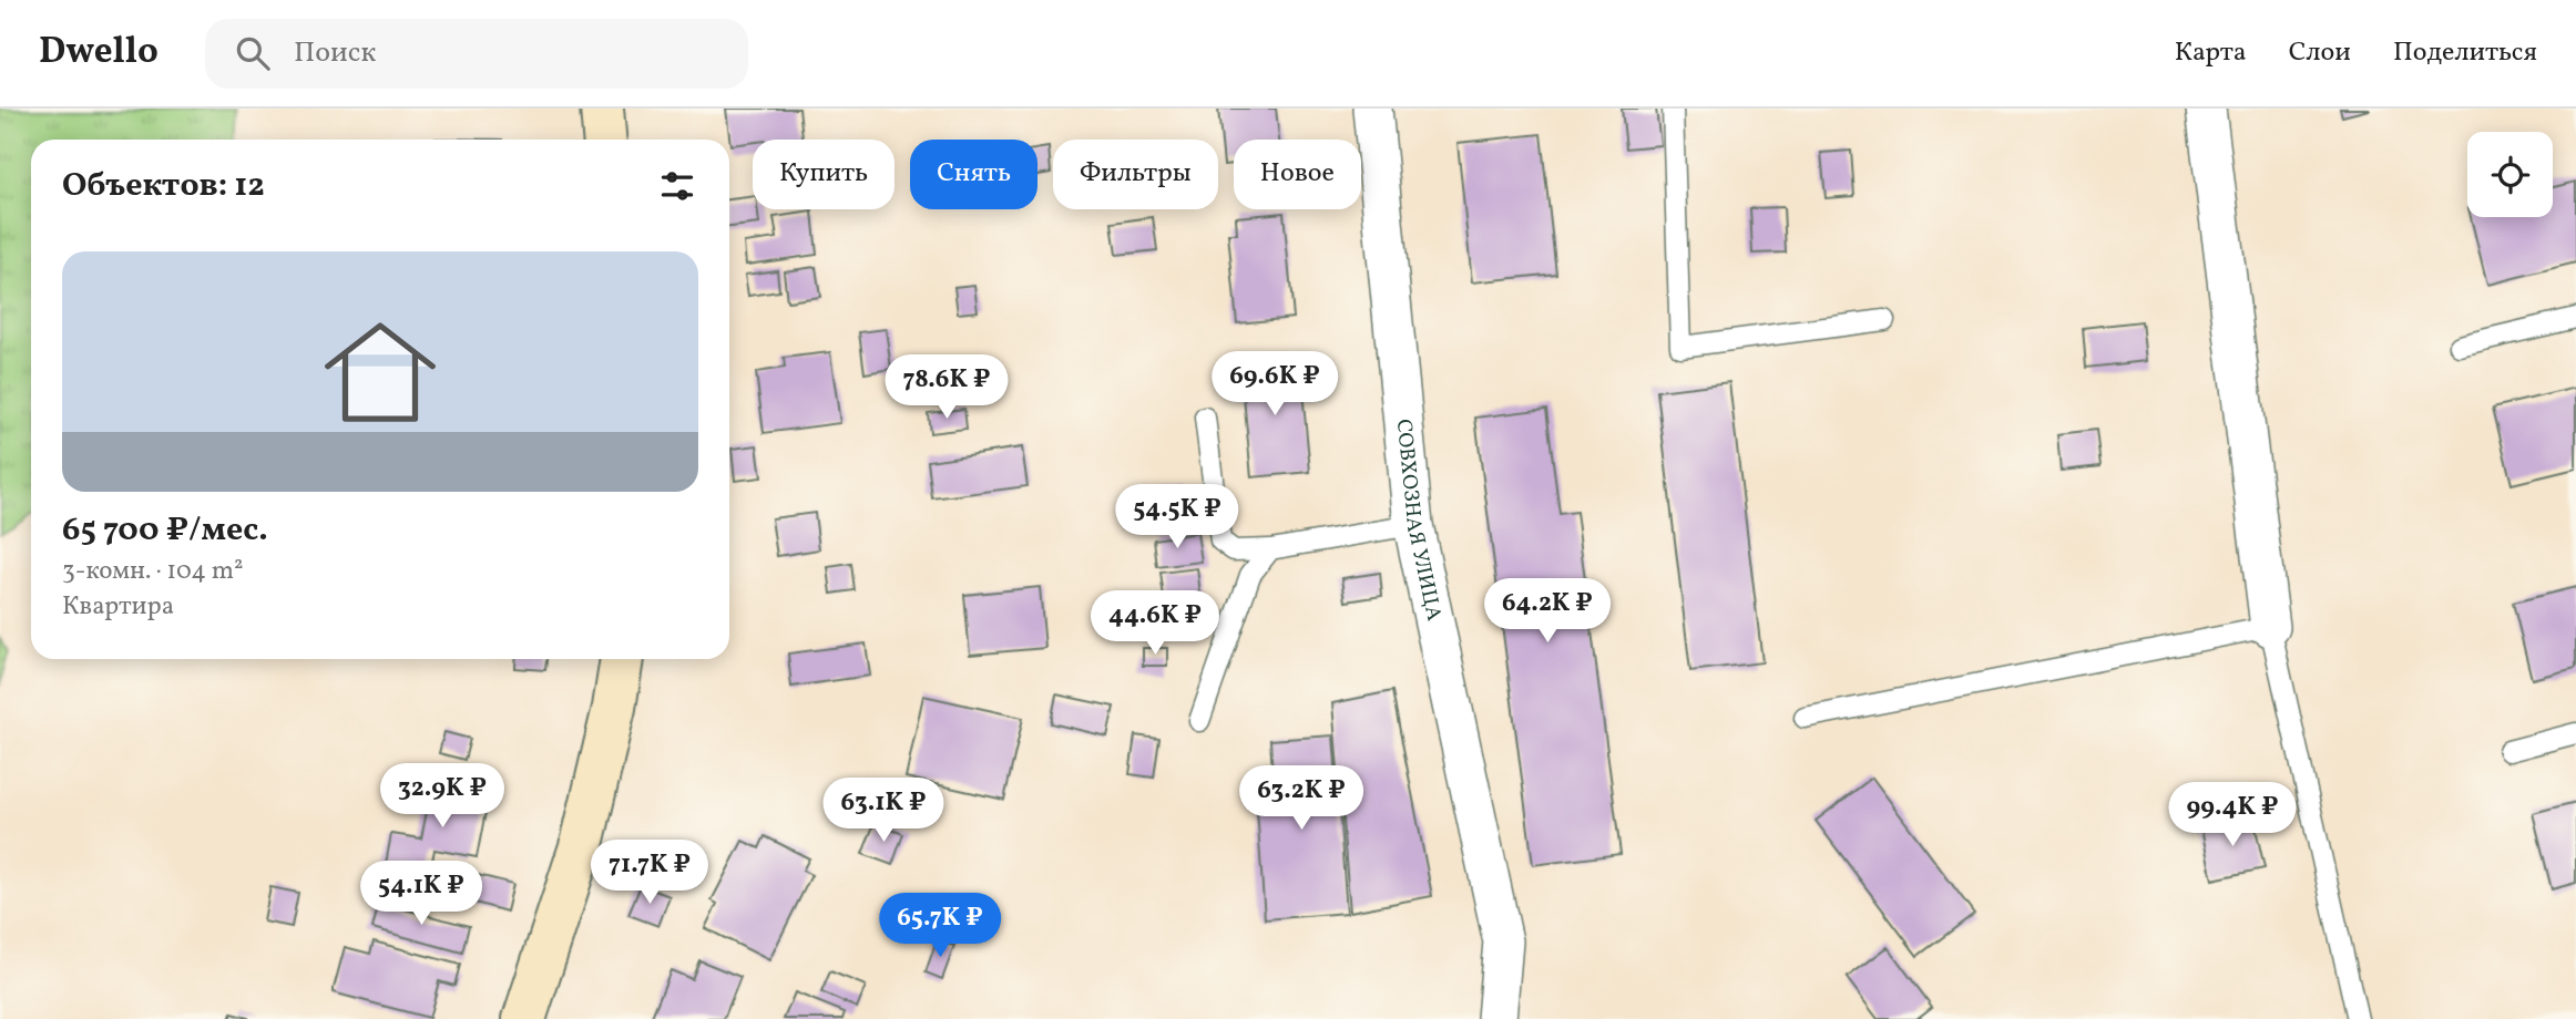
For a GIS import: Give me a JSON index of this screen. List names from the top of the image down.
{
  "streets": {
    "street": ["СОВХОЗНАЯ УЛИЦА"]
  },
  "page": {
    "header": "Dwello",
    "search": "Поиск",
    "nav": ["Карта", "Слои", "Поделиться"],
    "chip": [
      "Купить",
      "Снять",
      "Фильтры",
      "Новое"
    ],
    "heading": "Объектов: 12",
    "list": [
      {
        "name": "65 700 ₽/мес.",
        "note": "3-комн. · 104 m² · Квартира"
      }
    ],
    "price": [
      "69.6K ₽",
      "78.6K ₽",
      "54.5K ₽",
      "64.2K ₽",
      "44.6K ₽",
      "32.9K ₽",
      "63.2K ₽",
      "63.1K ₽",
      "99.4K ₽",
      "71.7K ₽",
      "54.1K ₽",
      "65.7K ₽"
    ]
  }
}
